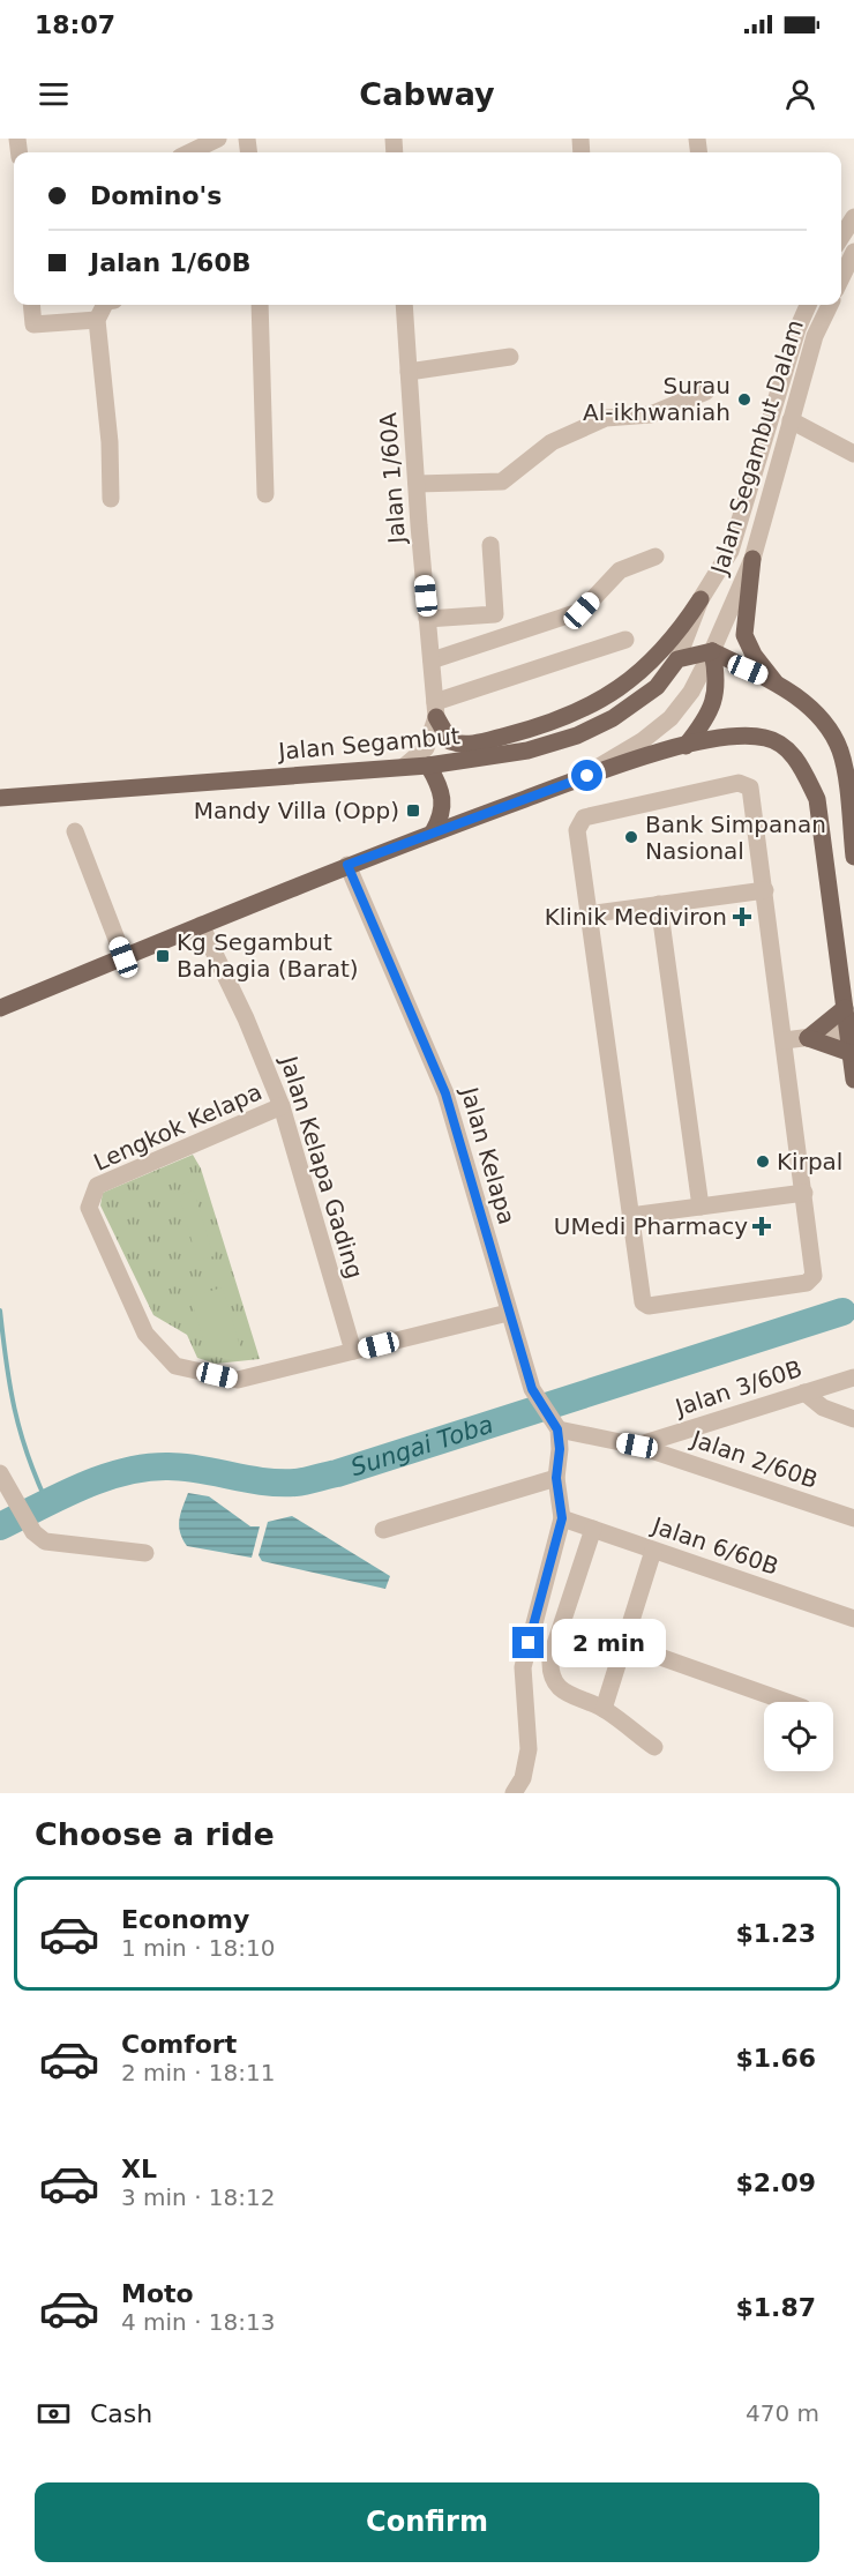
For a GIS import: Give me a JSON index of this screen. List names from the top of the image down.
{
  "streets": {
    "main road": ["Jalan Segambut"],
    "street": [
      "Jalan Segambut Dalam",
      "Jalan 1/60A",
      "Lengkok Kelapa",
      "Jalan Kelapa",
      "Jalan Kelapa Gading",
      "Jalan 3/60B",
      "Jalan 2/60B",
      "Jalan 6/60B"
    ]
  },
  "crossings": [
    ["Jalan Segambut Dalam", "Jalan Segambut"],
    ["Jalan 1/60A", "Jalan Segambut"],
    ["Lengkok Kelapa", "Jalan Kelapa"],
    ["Lengkok Kelapa", "Jalan Kelapa Gading"],
    ["Jalan Kelapa", "Jalan 2/60B"],
    ["Jalan 3/60B", "Jalan 2/60B"]
  ],
  "water": ["Sungai Toba"],
  "places": {
    "other": ["Surau Al-ikhwaniah", "Bank Simpanan Nasional", "Kirpal"],
    "transit": ["Mandy Villa (Opp)", "Kg Segambut Bahagia (Barat)"],
    "health": ["Klinik Mediviron", "UMedi Pharmacy"]
  },
  "page": {
    "status": "18:07",
    "header": "Cabway",
    "banner": ["Domino's", "Jalan 1/60B"],
    "bubble": "2 min",
    "heading": "Choose a ride",
    "list": [
      {
        "name": "Economy",
        "note": "1 min · 18:10",
        "value": "$1.23"
      },
      {
        "name": "Comfort",
        "note": "2 min · 18:11",
        "value": "$1.66"
      },
      {
        "name": "XL",
        "note": "3 min · 18:12",
        "value": "$2.09"
      },
      {
        "name": "Moto",
        "note": "4 min · 18:13",
        "value": "$1.87"
      }
    ],
    "pay": ["Cash", "470 m"],
    "buttons": "Confirm"
  }
}
